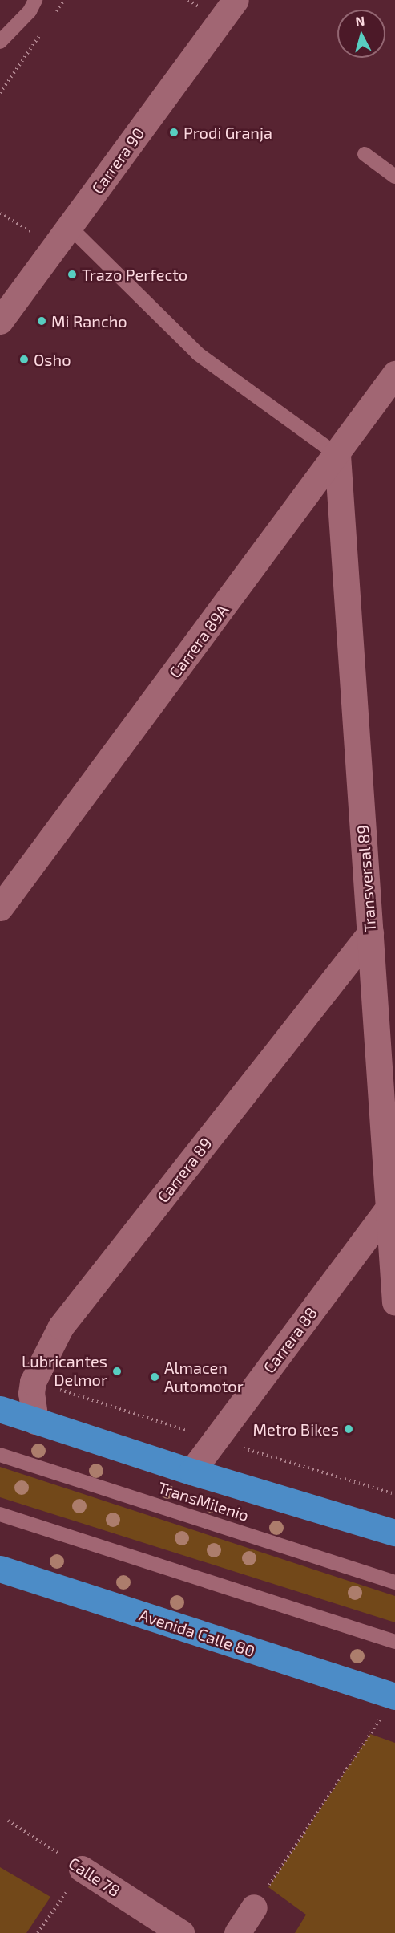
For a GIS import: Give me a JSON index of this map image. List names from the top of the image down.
{
  "streets": {
    "highway": ["Avenida Calle 80"],
    "street": [
      "Carrera 90",
      "Carrera 89A",
      "Transversal 89",
      "Carrera 89",
      "Carrera 88",
      "Calle 78"
    ],
    "lane": ["TransMilenio"]
  },
  "crossings": [
    ["Carrera 89A", "Transversal 89"],
    ["Transversal 89", "Carrera 89"],
    ["Transversal 89", "Carrera 88"]
  ],
  "places": [
    "Prodi Granja",
    "Trazo Perfecto",
    "Mi Rancho",
    "Osho",
    "Lubricantes Delmor",
    "Almacen Automotor",
    "Metro Bikes"
  ],
  "north": "top"
}
